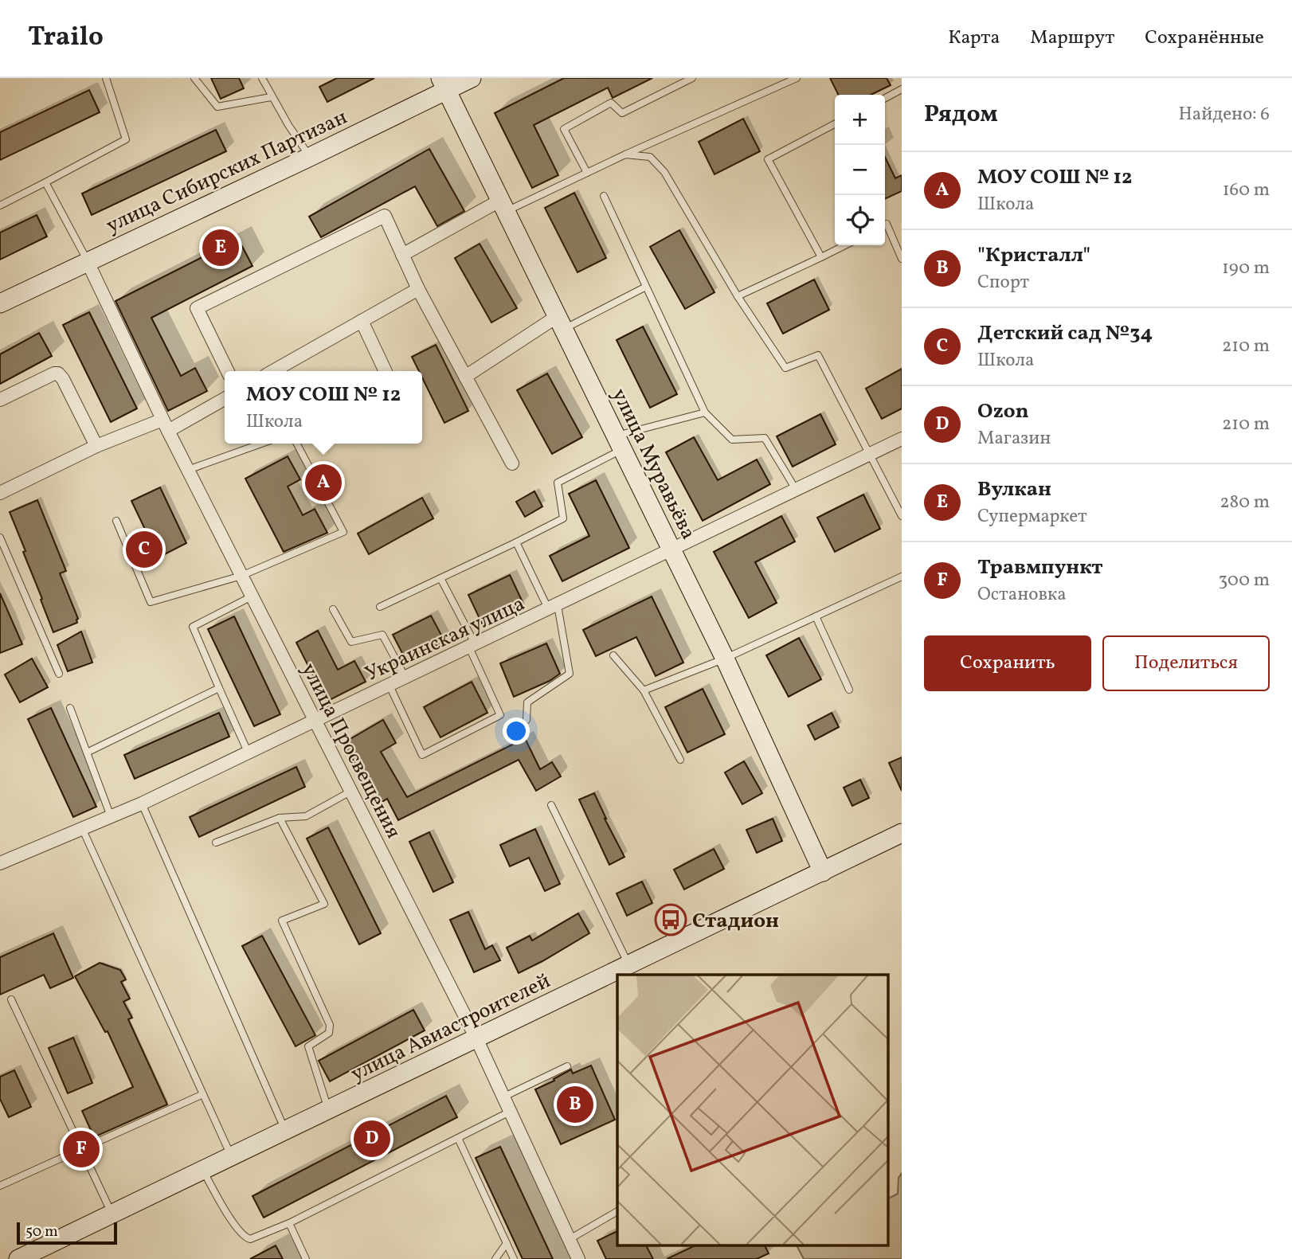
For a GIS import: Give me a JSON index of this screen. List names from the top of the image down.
{
  "streets": {
    "street": [
      "улица Сибирских Партизан",
      "улица Муравьёва",
      "Украинская улица",
      "улица Просвещения",
      "улица Авиастроителей"
    ]
  },
  "crossings": [
    ["улица Сибирских Партизан", "улица Муравьёва"],
    ["улица Сибирских Партизан", "улица Просвещения"],
    ["улица Муравьёва", "Украинская улица"],
    ["улица Муравьёва", "улица Авиастроителей"],
    ["Украинская улица", "улица Просвещения"],
    ["улица Просвещения", "улица Авиастроителей"]
  ],
  "places": {
    "bus stop": ["Стадион"]
  },
  "scale_bar": "50 m",
  "page": {
    "header": "Trailo",
    "nav": ["Карта", "Маршрут", "Сохранённые"],
    "heading": ["Рядом", "Найдено: 6"],
    "map_buttons": ["+", "−"],
    "list": [
      {
        "mark": "A",
        "name": "МОУ СОШ № 12",
        "note": "Школа",
        "value": "160 m"
      },
      {
        "mark": "B",
        "name": "\"Кристалл\"",
        "note": "Спорт",
        "value": "190 m"
      },
      {
        "mark": "C",
        "name": "Детский сад №34",
        "note": "Школа",
        "value": "210 m"
      },
      {
        "mark": "D",
        "name": "Ozon",
        "note": "Магазин",
        "value": "210 m"
      },
      {
        "mark": "E",
        "name": "Вулкан",
        "note": "Супермаркет",
        "value": "280 m"
      },
      {
        "mark": "F",
        "name": "Травмпункт",
        "note": "Остановка",
        "value": "300 m"
      }
    ],
    "pins": [
      "E",
      "A",
      "C",
      "B",
      "D",
      "F"
    ],
    "popup": ["МОУ СОШ № 12", "Школа"],
    "buttons": ["Сохранить", "Поделиться"],
    "scale": "50 m"
  }
}
